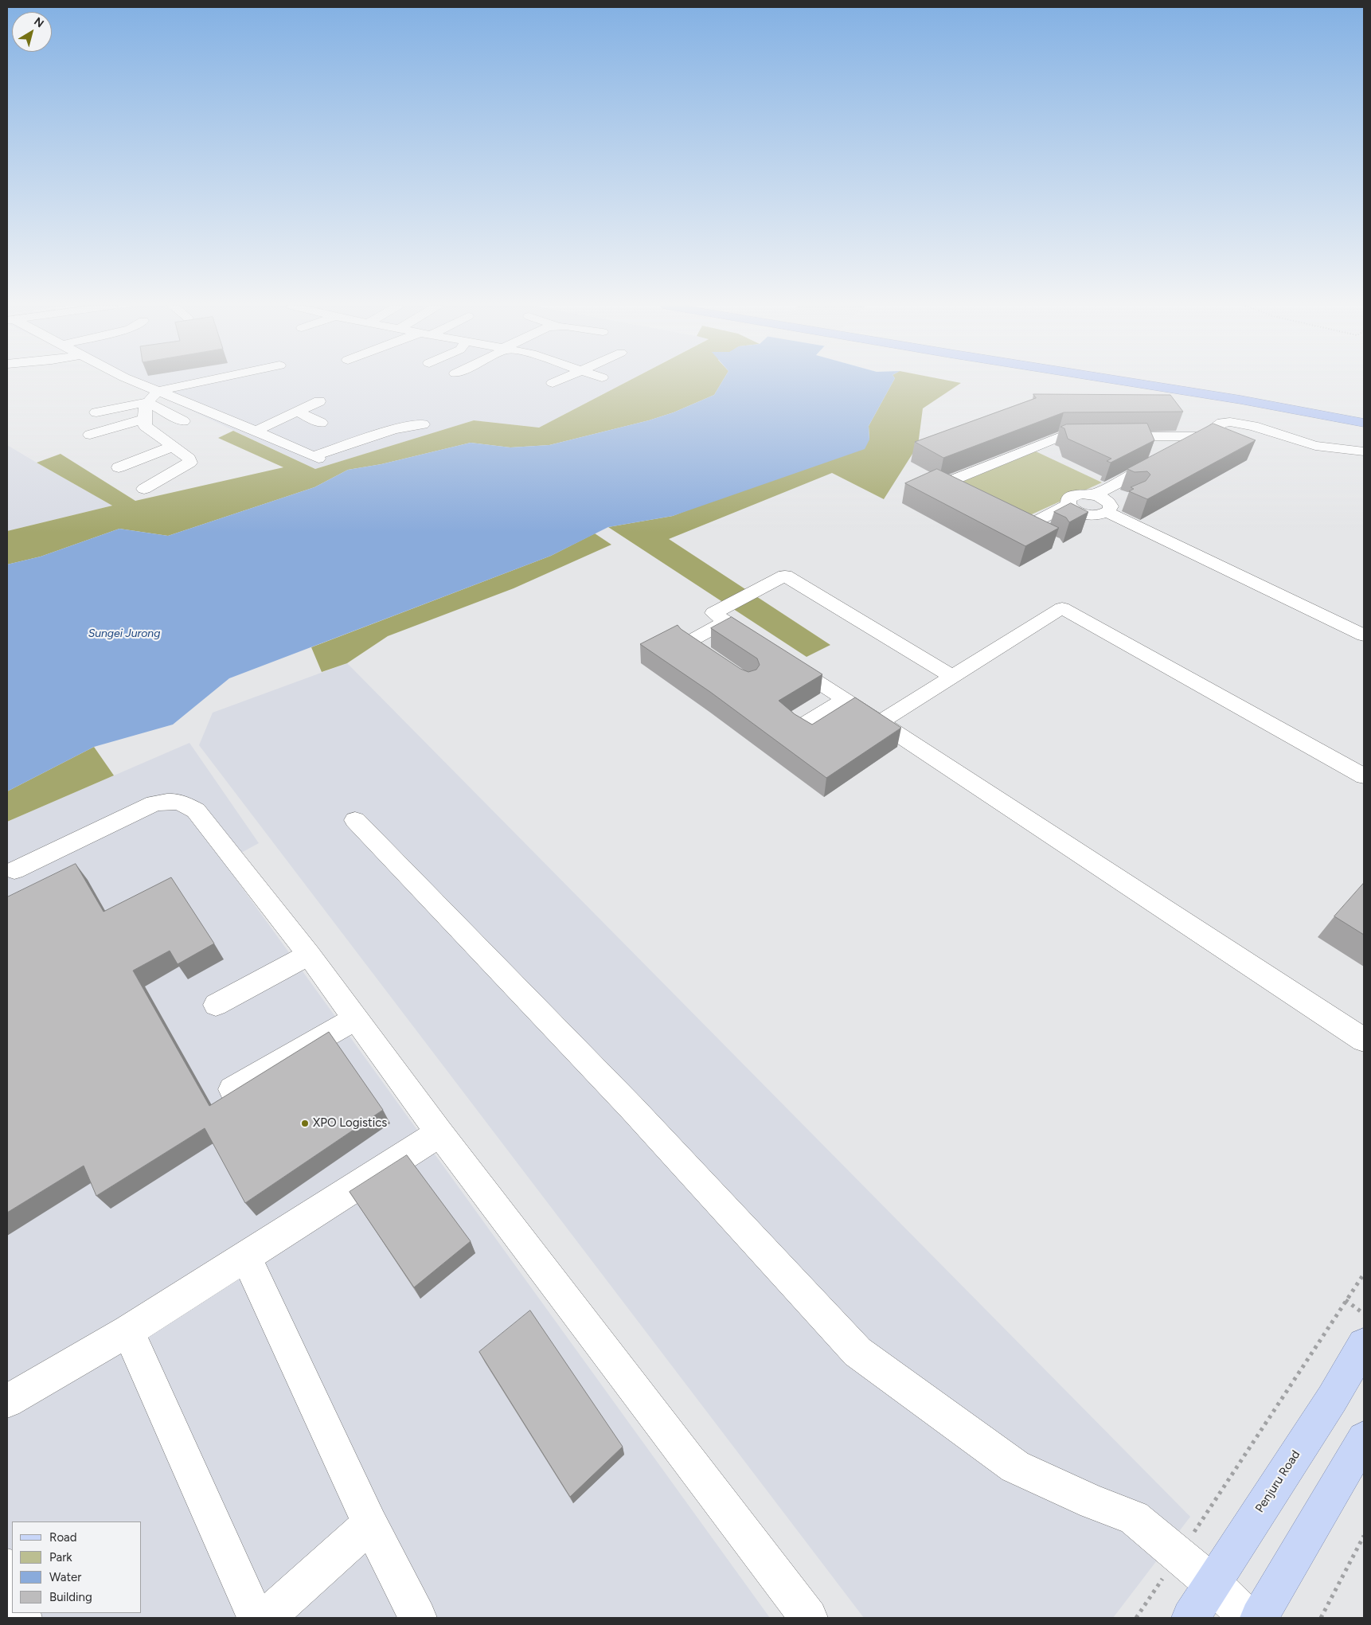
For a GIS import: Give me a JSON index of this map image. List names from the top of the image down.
{
  "streets": {
    "main road": ["Penjuru Road"]
  },
  "water": ["Sungei Jurong"],
  "places": ["XPO Logistics"],
  "legend": [
    "Road",
    "Park",
    "Water",
    "Building"
  ],
  "north": "top right"
}
